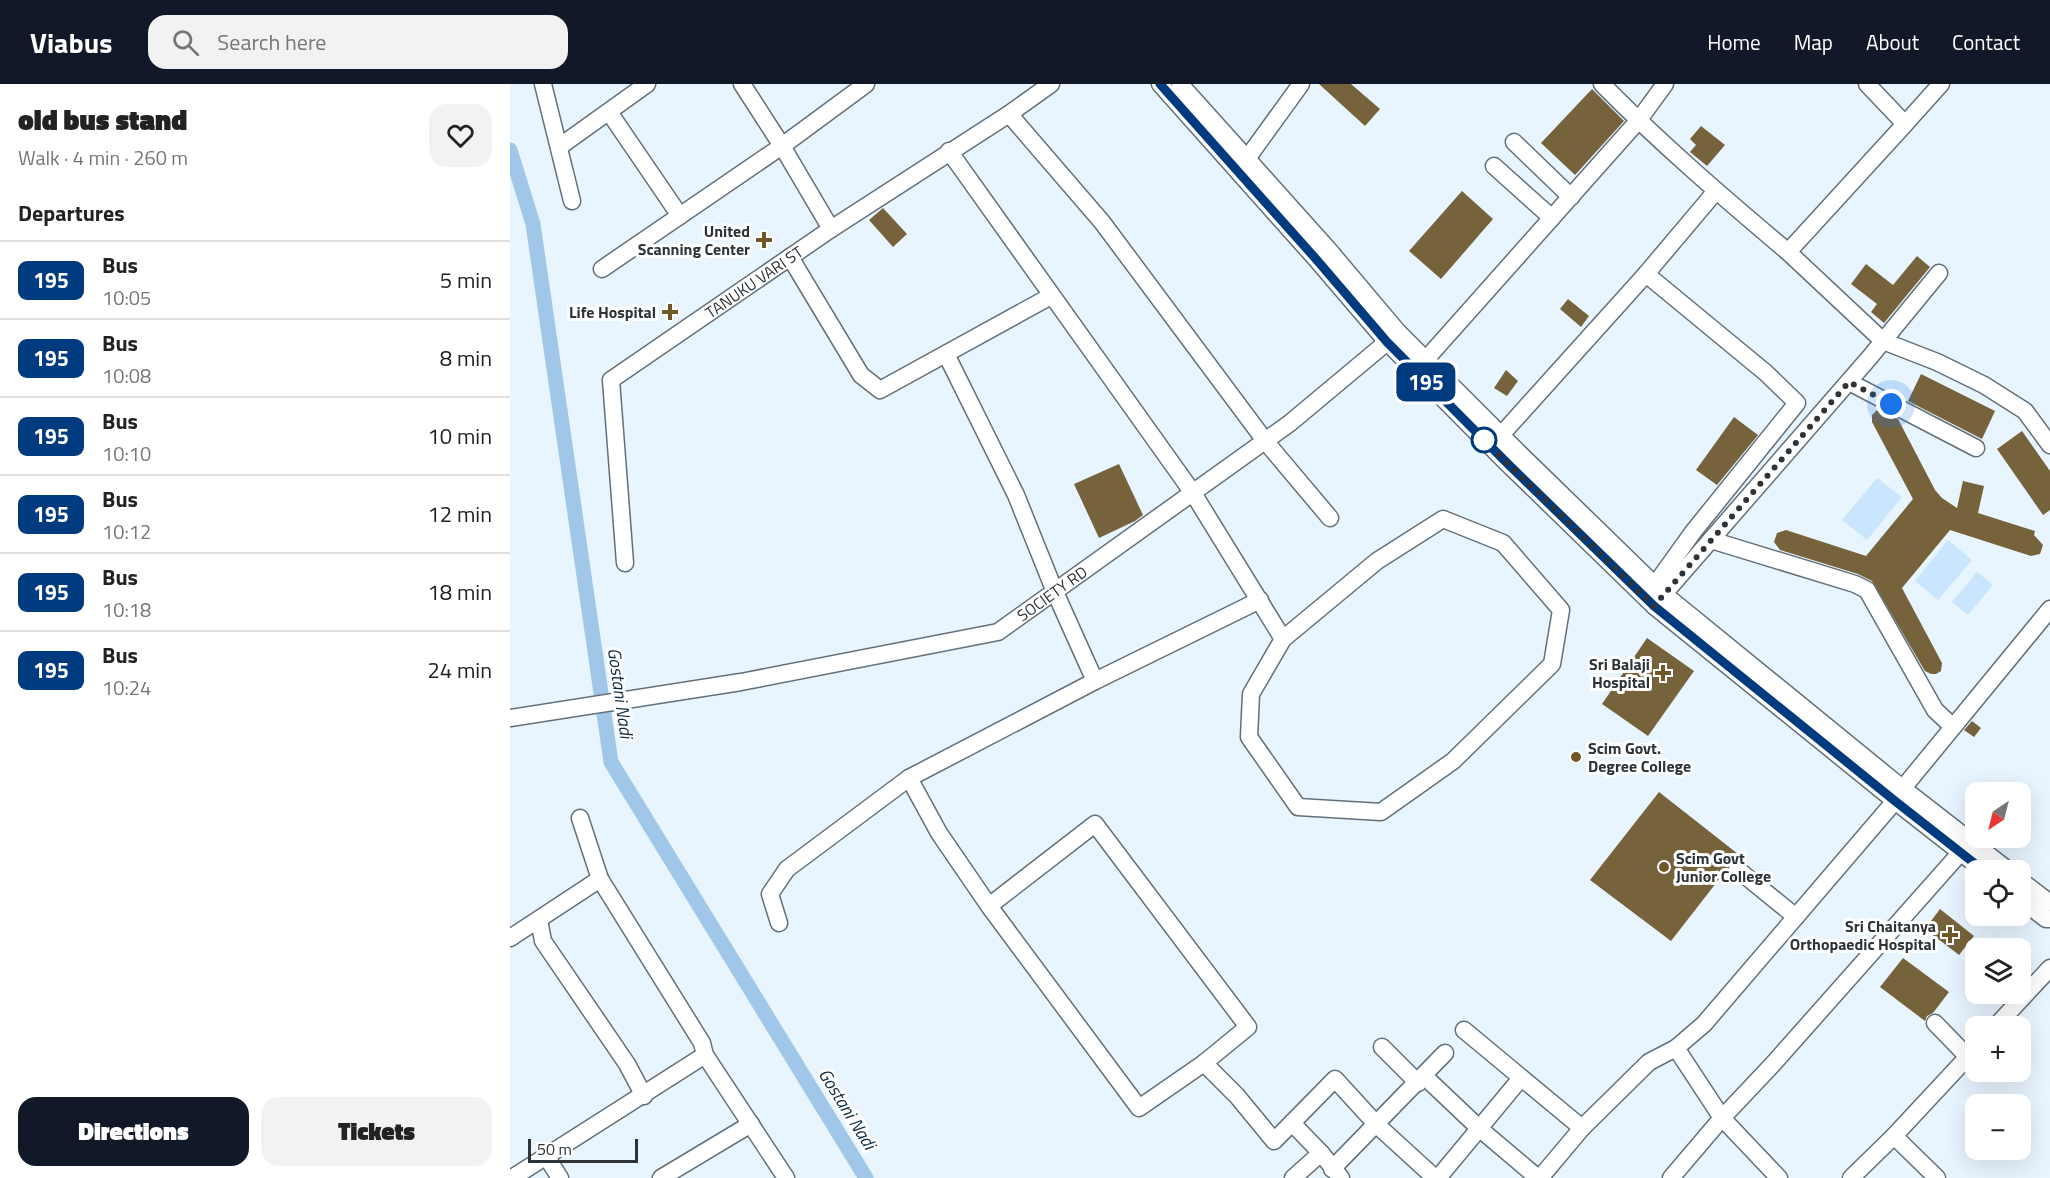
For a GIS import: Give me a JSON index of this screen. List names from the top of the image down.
{
  "streets": {
    "street": ["TANUKU VARI ST", "SOCIETY RD"]
  },
  "water": ["Gostani Nadi"],
  "places": {
    "health": [
      "United Scanning Center",
      "Life Hospital",
      "Sri Balaji Hospital",
      "Sri Chaitanya Orthopaedic Hospital"
    ],
    "other": ["Scim Govt. Degree College", "Scim Govt Junior College"]
  },
  "lines": ["bus line 195"],
  "scale_bar": "50 m",
  "north": "bottom left",
  "page": {
    "header": "Viabus",
    "search": "Search here",
    "nav": [
      "Home",
      "Map",
      "About",
      "Contact"
    ],
    "heading": [
      ["old bus stand", "Walk · 4 min · 260 m"],
      "Departures"
    ],
    "on_map": "195",
    "list": [
      {
        "mark": "195",
        "name": "Bus",
        "note": "10:05",
        "value": "5 min"
      },
      {
        "mark": "195",
        "name": "Bus",
        "note": "10:08",
        "value": "8 min"
      },
      {
        "mark": "195",
        "name": "Bus",
        "note": "10:10",
        "value": "10 min"
      },
      {
        "mark": "195",
        "name": "Bus",
        "note": "10:12",
        "value": "12 min"
      },
      {
        "mark": "195",
        "name": "Bus",
        "note": "10:18",
        "value": "18 min"
      },
      {
        "mark": "195",
        "name": "Bus",
        "note": "10:24",
        "value": "24 min"
      }
    ],
    "map_buttons": ["+", "−"],
    "buttons": ["Directions", "Tickets"],
    "scale": "50 m"
  }
}
